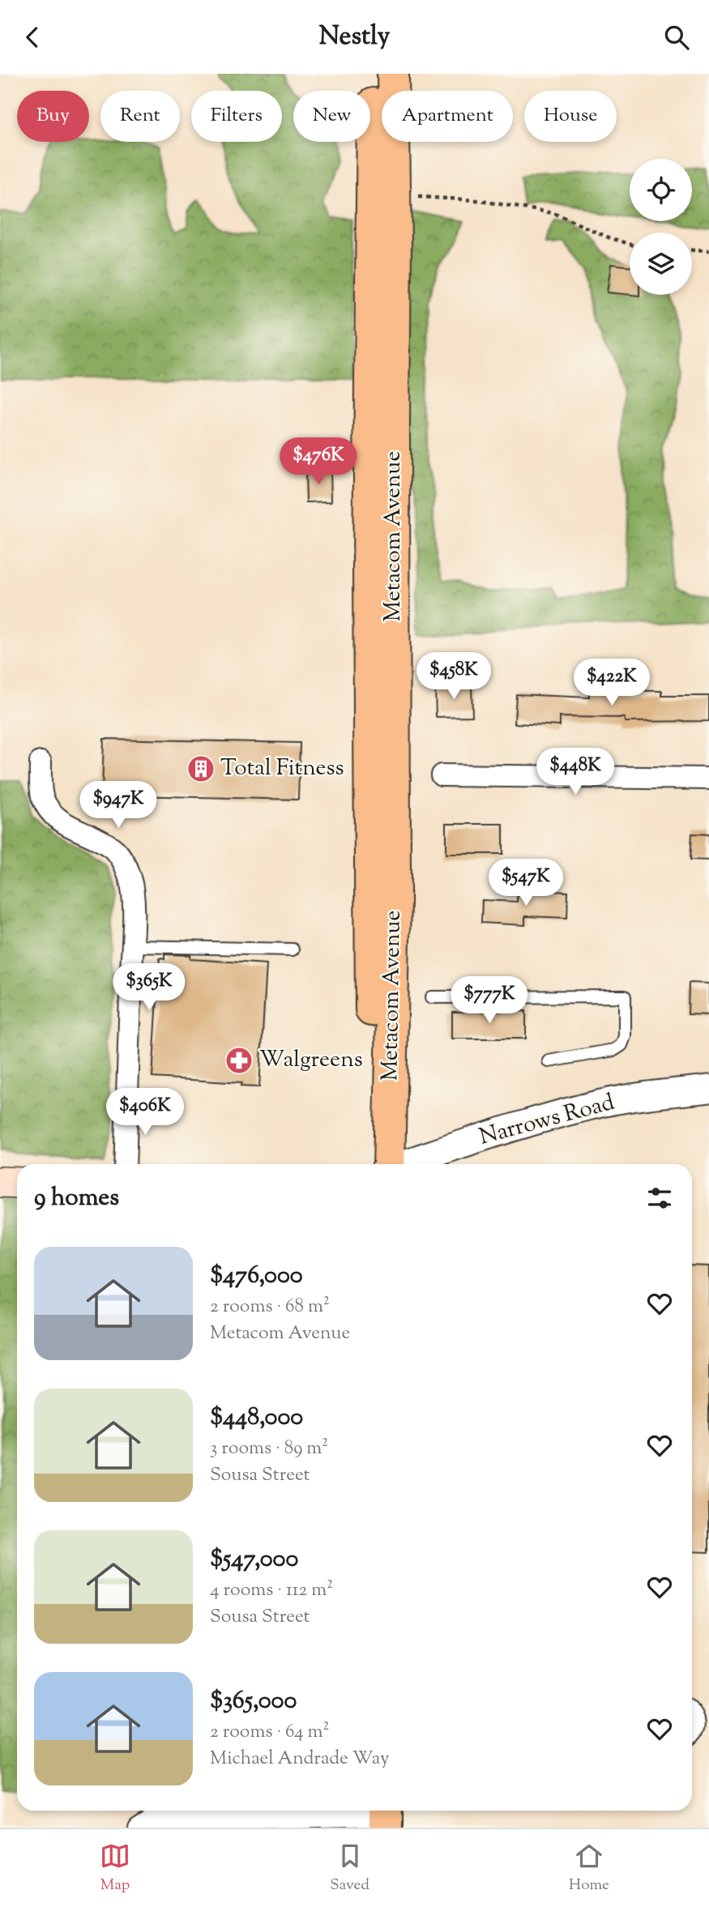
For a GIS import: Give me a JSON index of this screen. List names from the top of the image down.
{
  "streets": {
    "main road": ["Metacom Avenue"],
    "street": ["Narrows Road"]
  },
  "places": {
    "building": ["Total Fitness"],
    "pharmacy": ["Walgreens"]
  },
  "page": {
    "header": "Nestly",
    "chip": [
      "Buy",
      "Rent",
      "Filters",
      "New",
      "Apartment",
      "House"
    ],
    "price": [
      "$476K",
      "$458K",
      "$422K",
      "$448K",
      "$947K",
      "$547K",
      "$365K",
      "$777K",
      "$406K"
    ],
    "heading": "9 homes",
    "list": [
      {
        "name": "$476,000",
        "note": "2 rooms · 68 m² · Metacom Avenue"
      },
      {
        "name": "$448,000",
        "note": "3 rooms · 89 m² · Sousa Street"
      },
      {
        "name": "$547,000",
        "note": "4 rooms · 112 m² · Sousa Street"
      },
      {
        "name": "$365,000",
        "note": "2 rooms · 64 m² · Michael Andrade Way"
      }
    ],
    "tabs": ["Map", "Saved", "Home"]
  }
}
